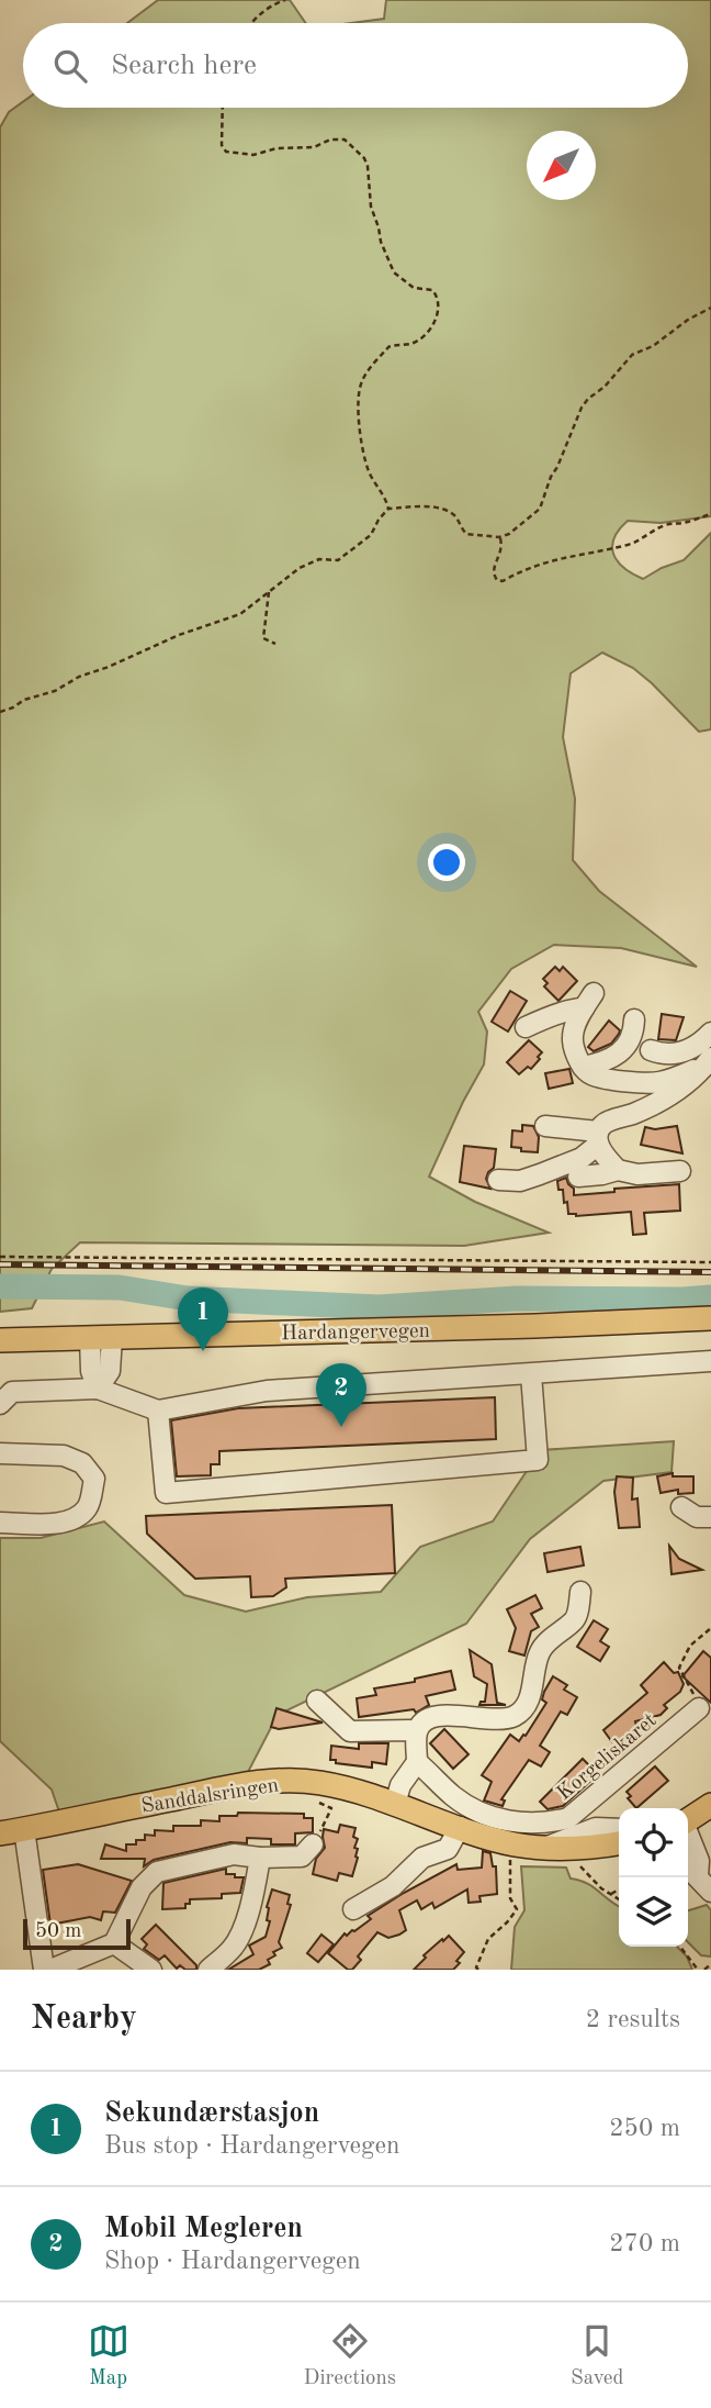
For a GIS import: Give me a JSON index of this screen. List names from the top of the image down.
{
  "streets": {
    "main road": ["Hardangervegen", "Sanddalsringen"],
    "street": ["Korgeliskaret"]
  },
  "scale_bar": "50 m",
  "north": "bottom left",
  "page": {
    "search": "Search here",
    "pins": ["1", "2"],
    "scale": "50 m",
    "heading": ["Nearby", "2 results"],
    "list": [
      {
        "mark": "1",
        "name": "Sekundærstasjon",
        "note": "Bus stop · Hardangervegen",
        "value": "250 m"
      },
      {
        "mark": "2",
        "name": "Mobil Megleren",
        "note": "Shop · Hardangervegen",
        "value": "270 m"
      }
    ],
    "nav": ["Map", "Directions", "Saved"]
  }
}
